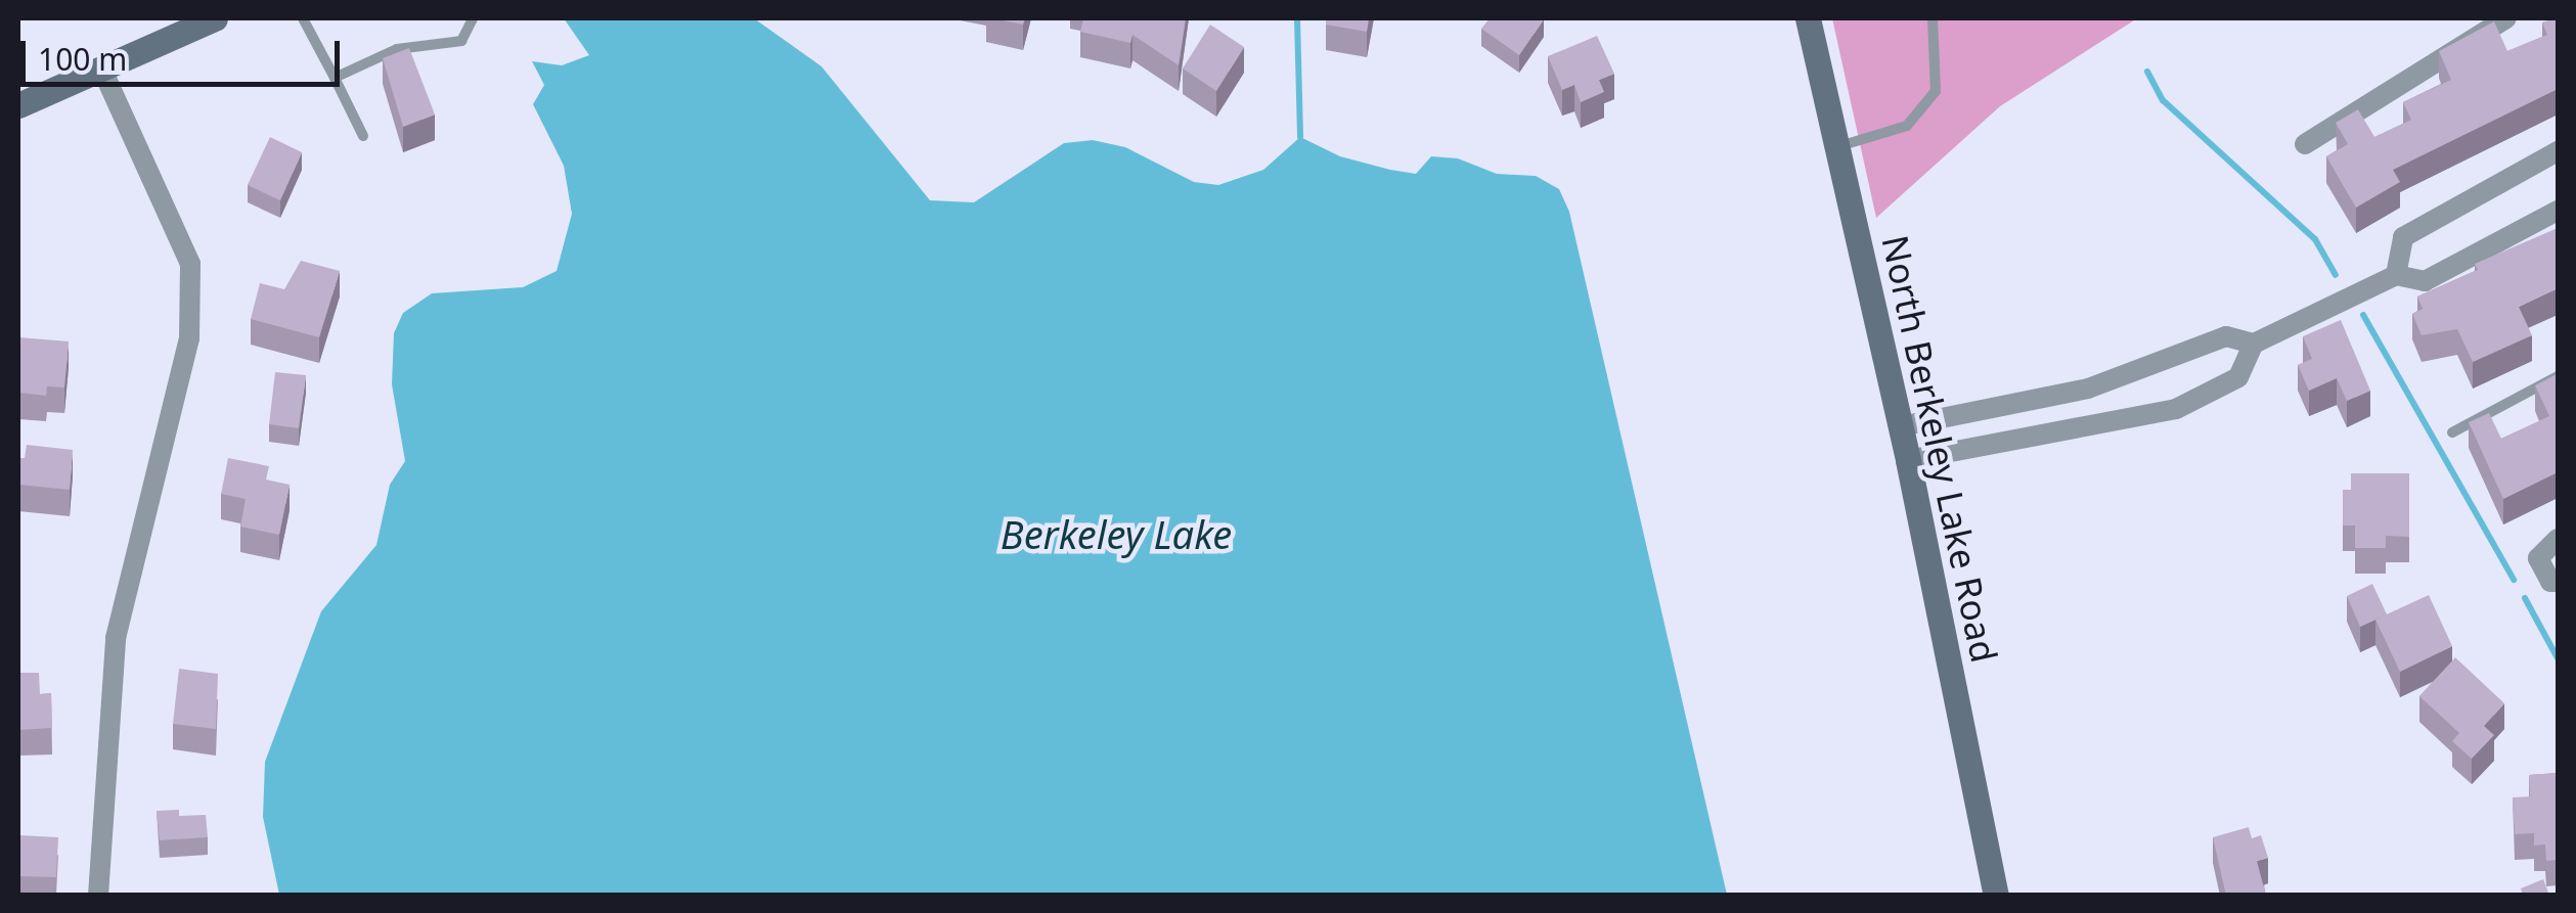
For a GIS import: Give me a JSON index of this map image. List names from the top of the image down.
{
  "streets": {
    "street": ["North Berkeley Lake Road"]
  },
  "water": ["Berkeley Lake"],
  "scale_bar": "100 m"
}
